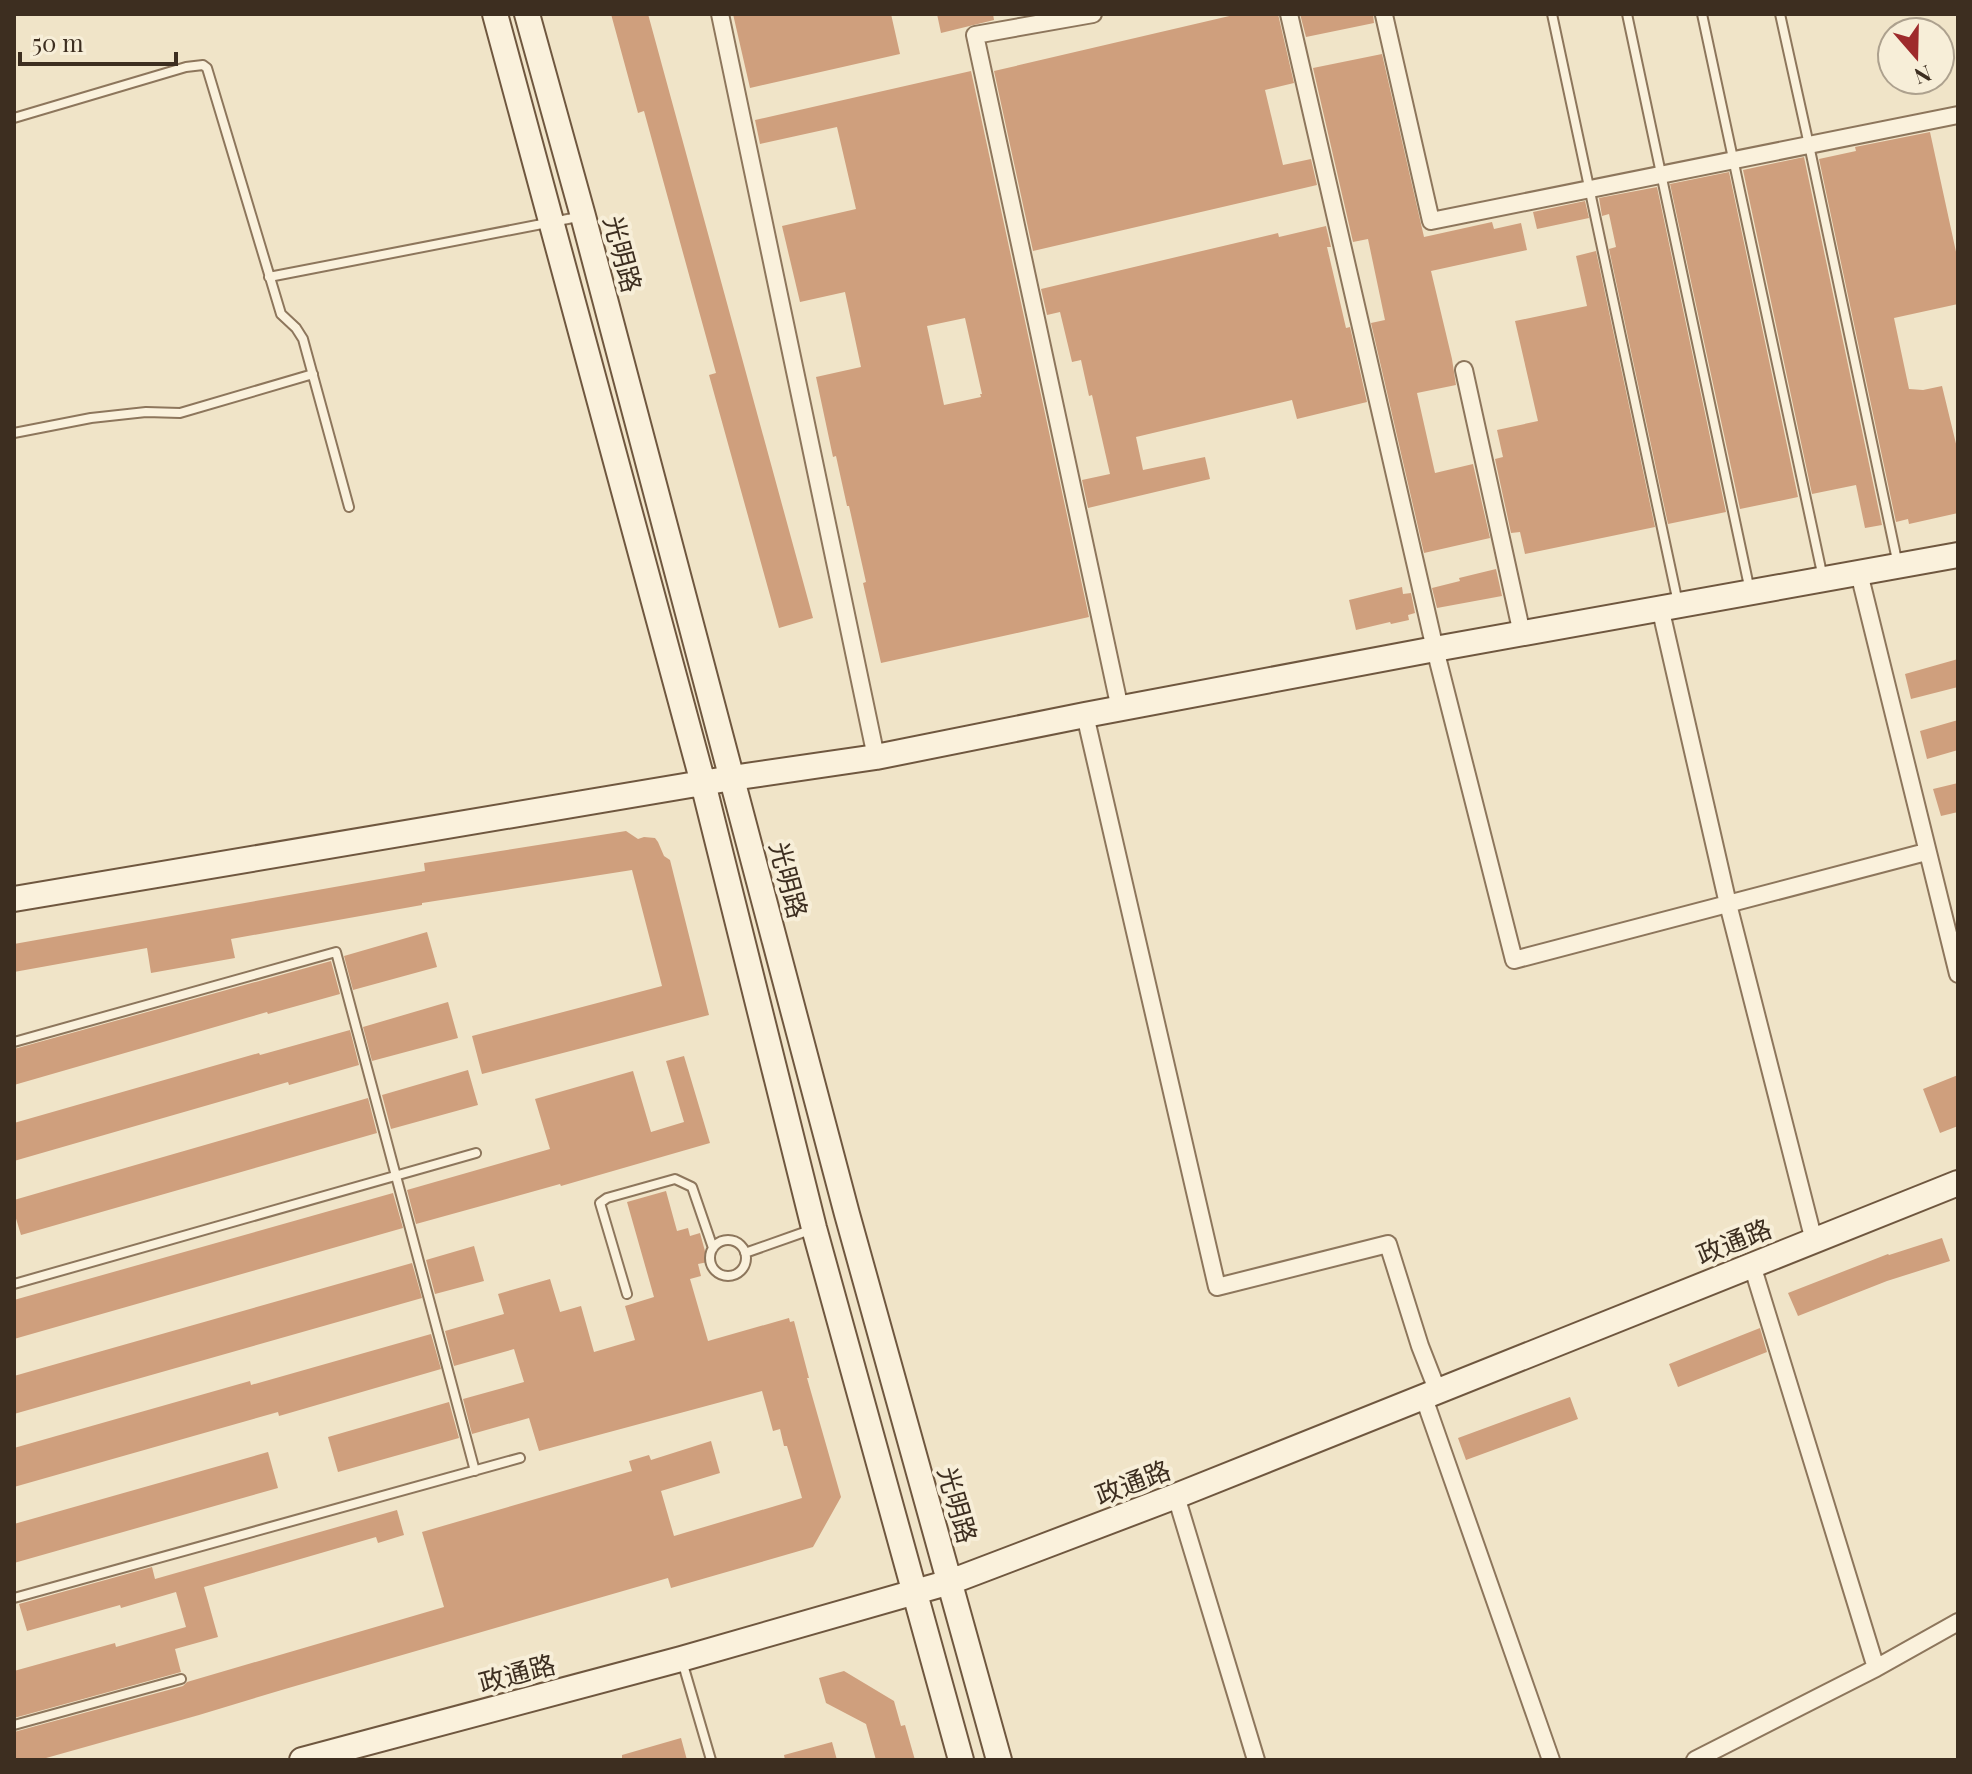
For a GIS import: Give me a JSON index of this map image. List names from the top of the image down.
{
  "streets": {
    "street": ["光明路", "政通路"]
  },
  "crossings": [
    ["光明路", "政通路"]
  ],
  "scale_bar": "50 m",
  "north": "bottom"
}
